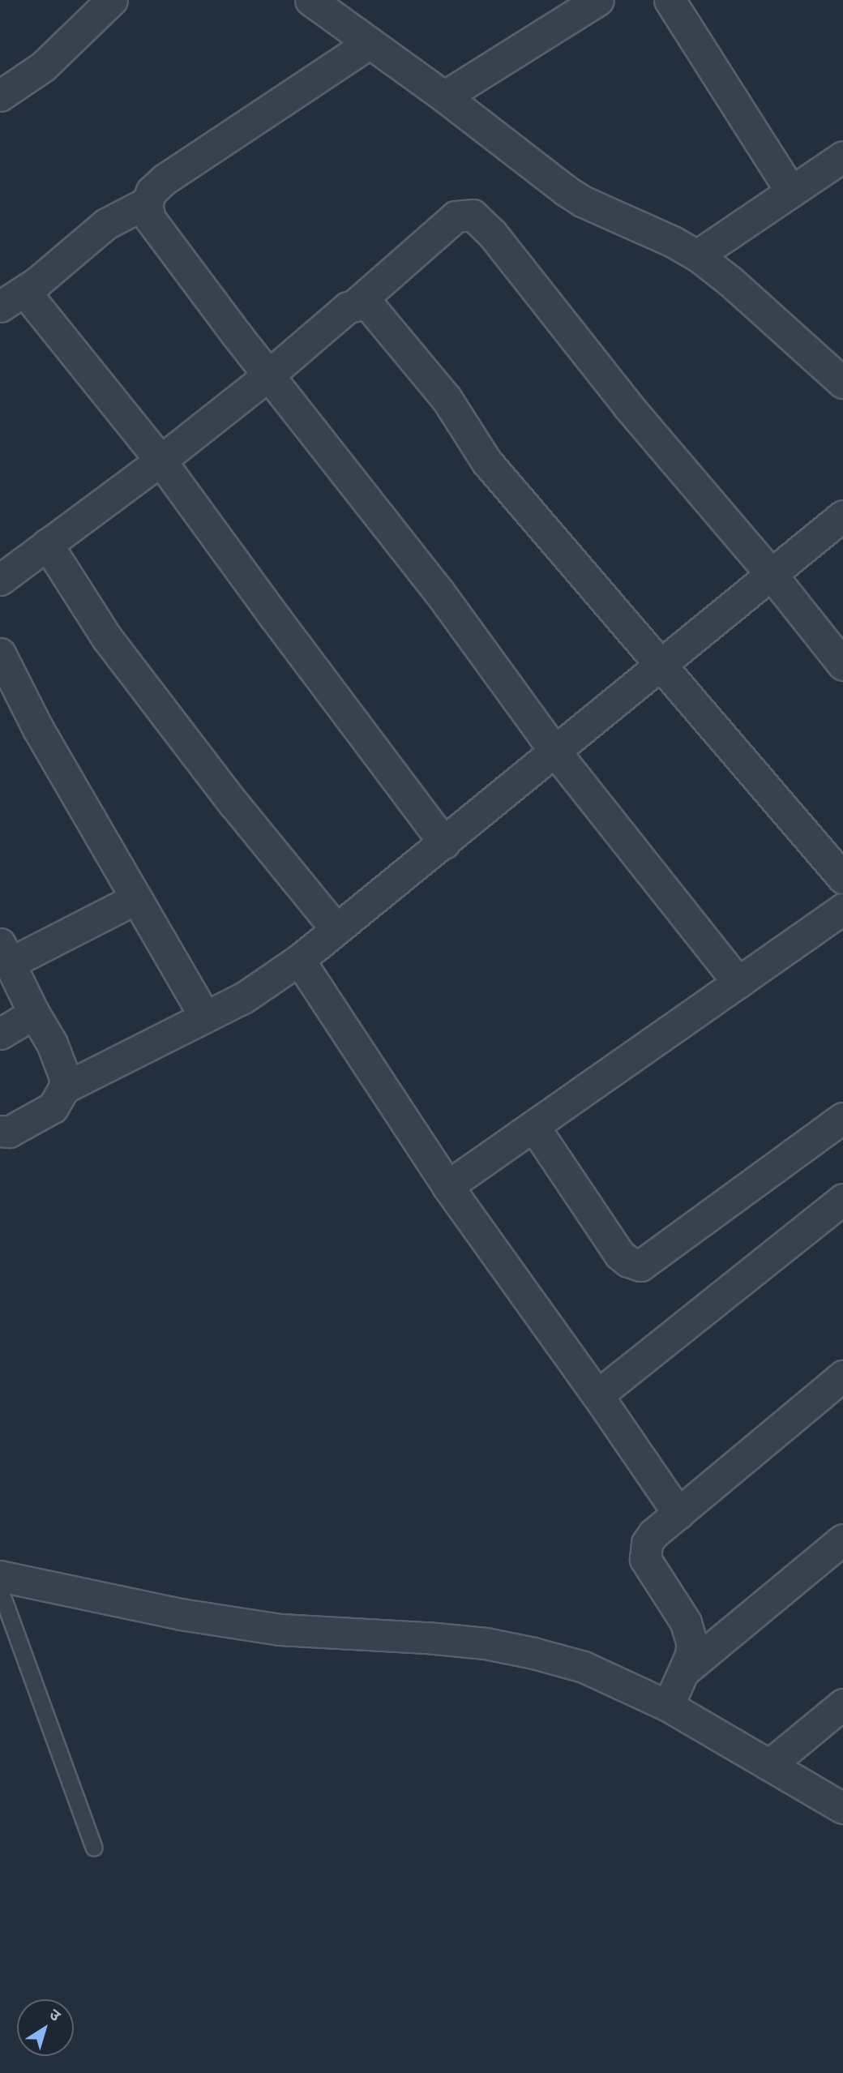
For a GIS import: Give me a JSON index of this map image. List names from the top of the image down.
{
  "north": "top right"
}
